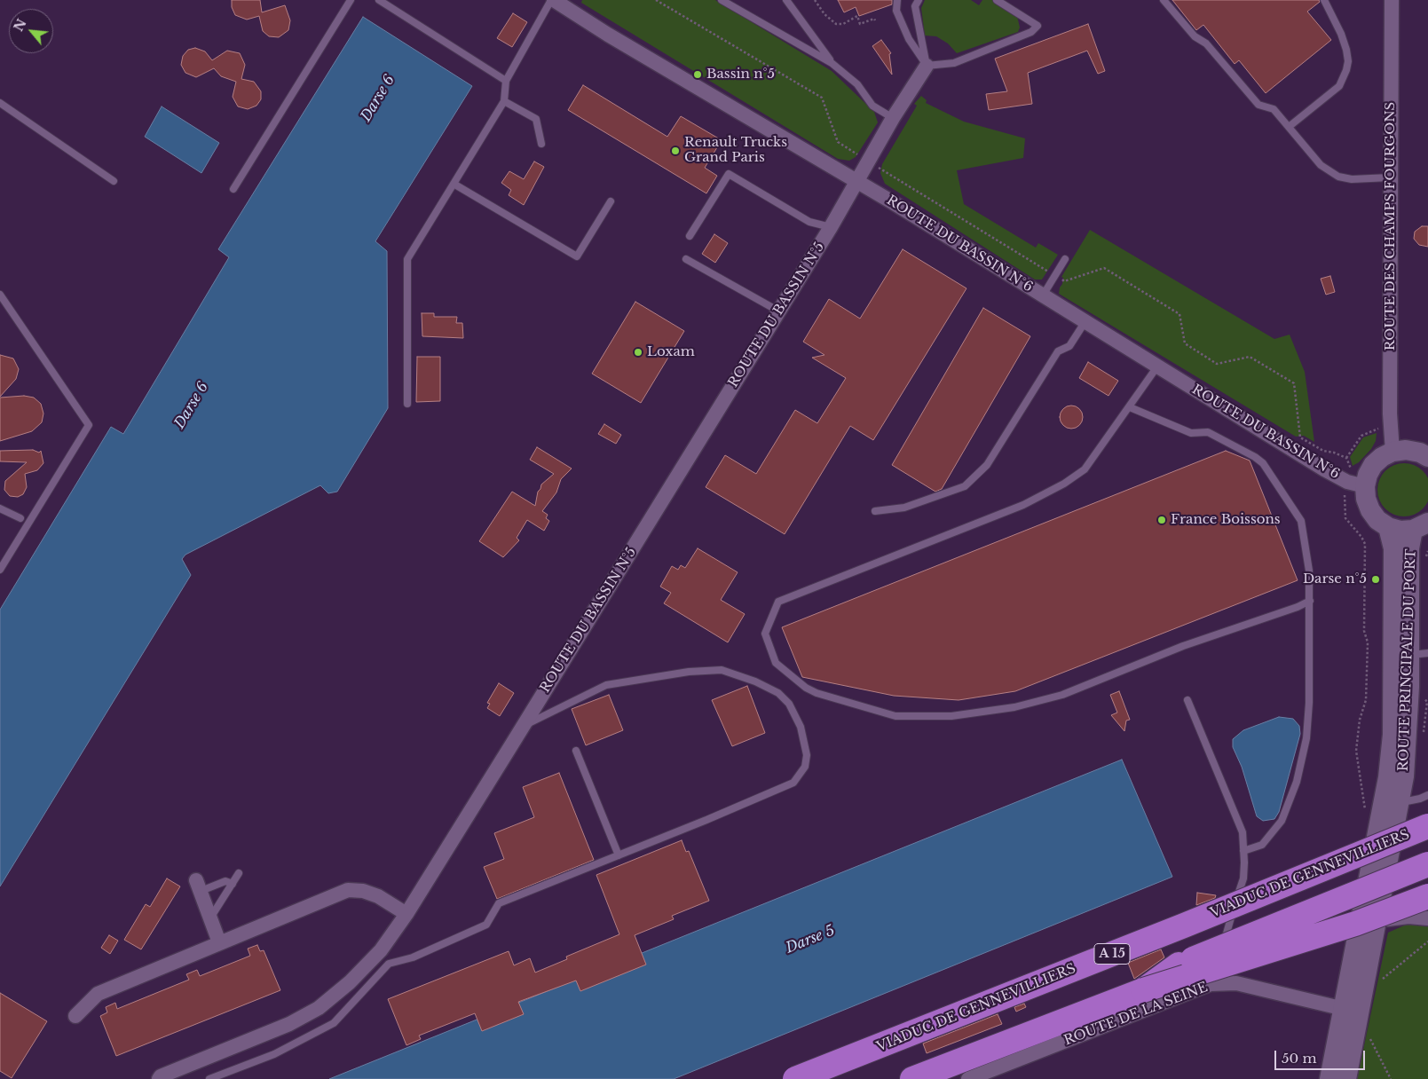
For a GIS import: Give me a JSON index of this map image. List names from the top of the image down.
{
  "streets": {
    "highway": ["VIADUC DE GENNEVILLIERS", "A 15"],
    "main road": ["ROUTE PRINCIPALE DU PORT"],
    "street": [
      "ROUTE DES CHAMPS FOURGONS",
      "ROUTE DU BASSIN N°6",
      "ROUTE DU BASSIN N°5",
      "ROUTE DE LA SEINE"
    ]
  },
  "crossings": [
    ["ROUTE DU BASSIN N°6", "ROUTE DU BASSIN N°5"],
    ["ROUTE PRINCIPALE DU PORT", "ROUTE DE LA SEINE"]
  ],
  "water": ["Darse 6", "Darse 5"],
  "places": [
    "Bassin n°5",
    "Renault Trucks Grand Paris",
    "Loxam",
    "France Boissons",
    "Darse n°5"
  ],
  "scale_bar": "50 m",
  "north": "top left"
}
